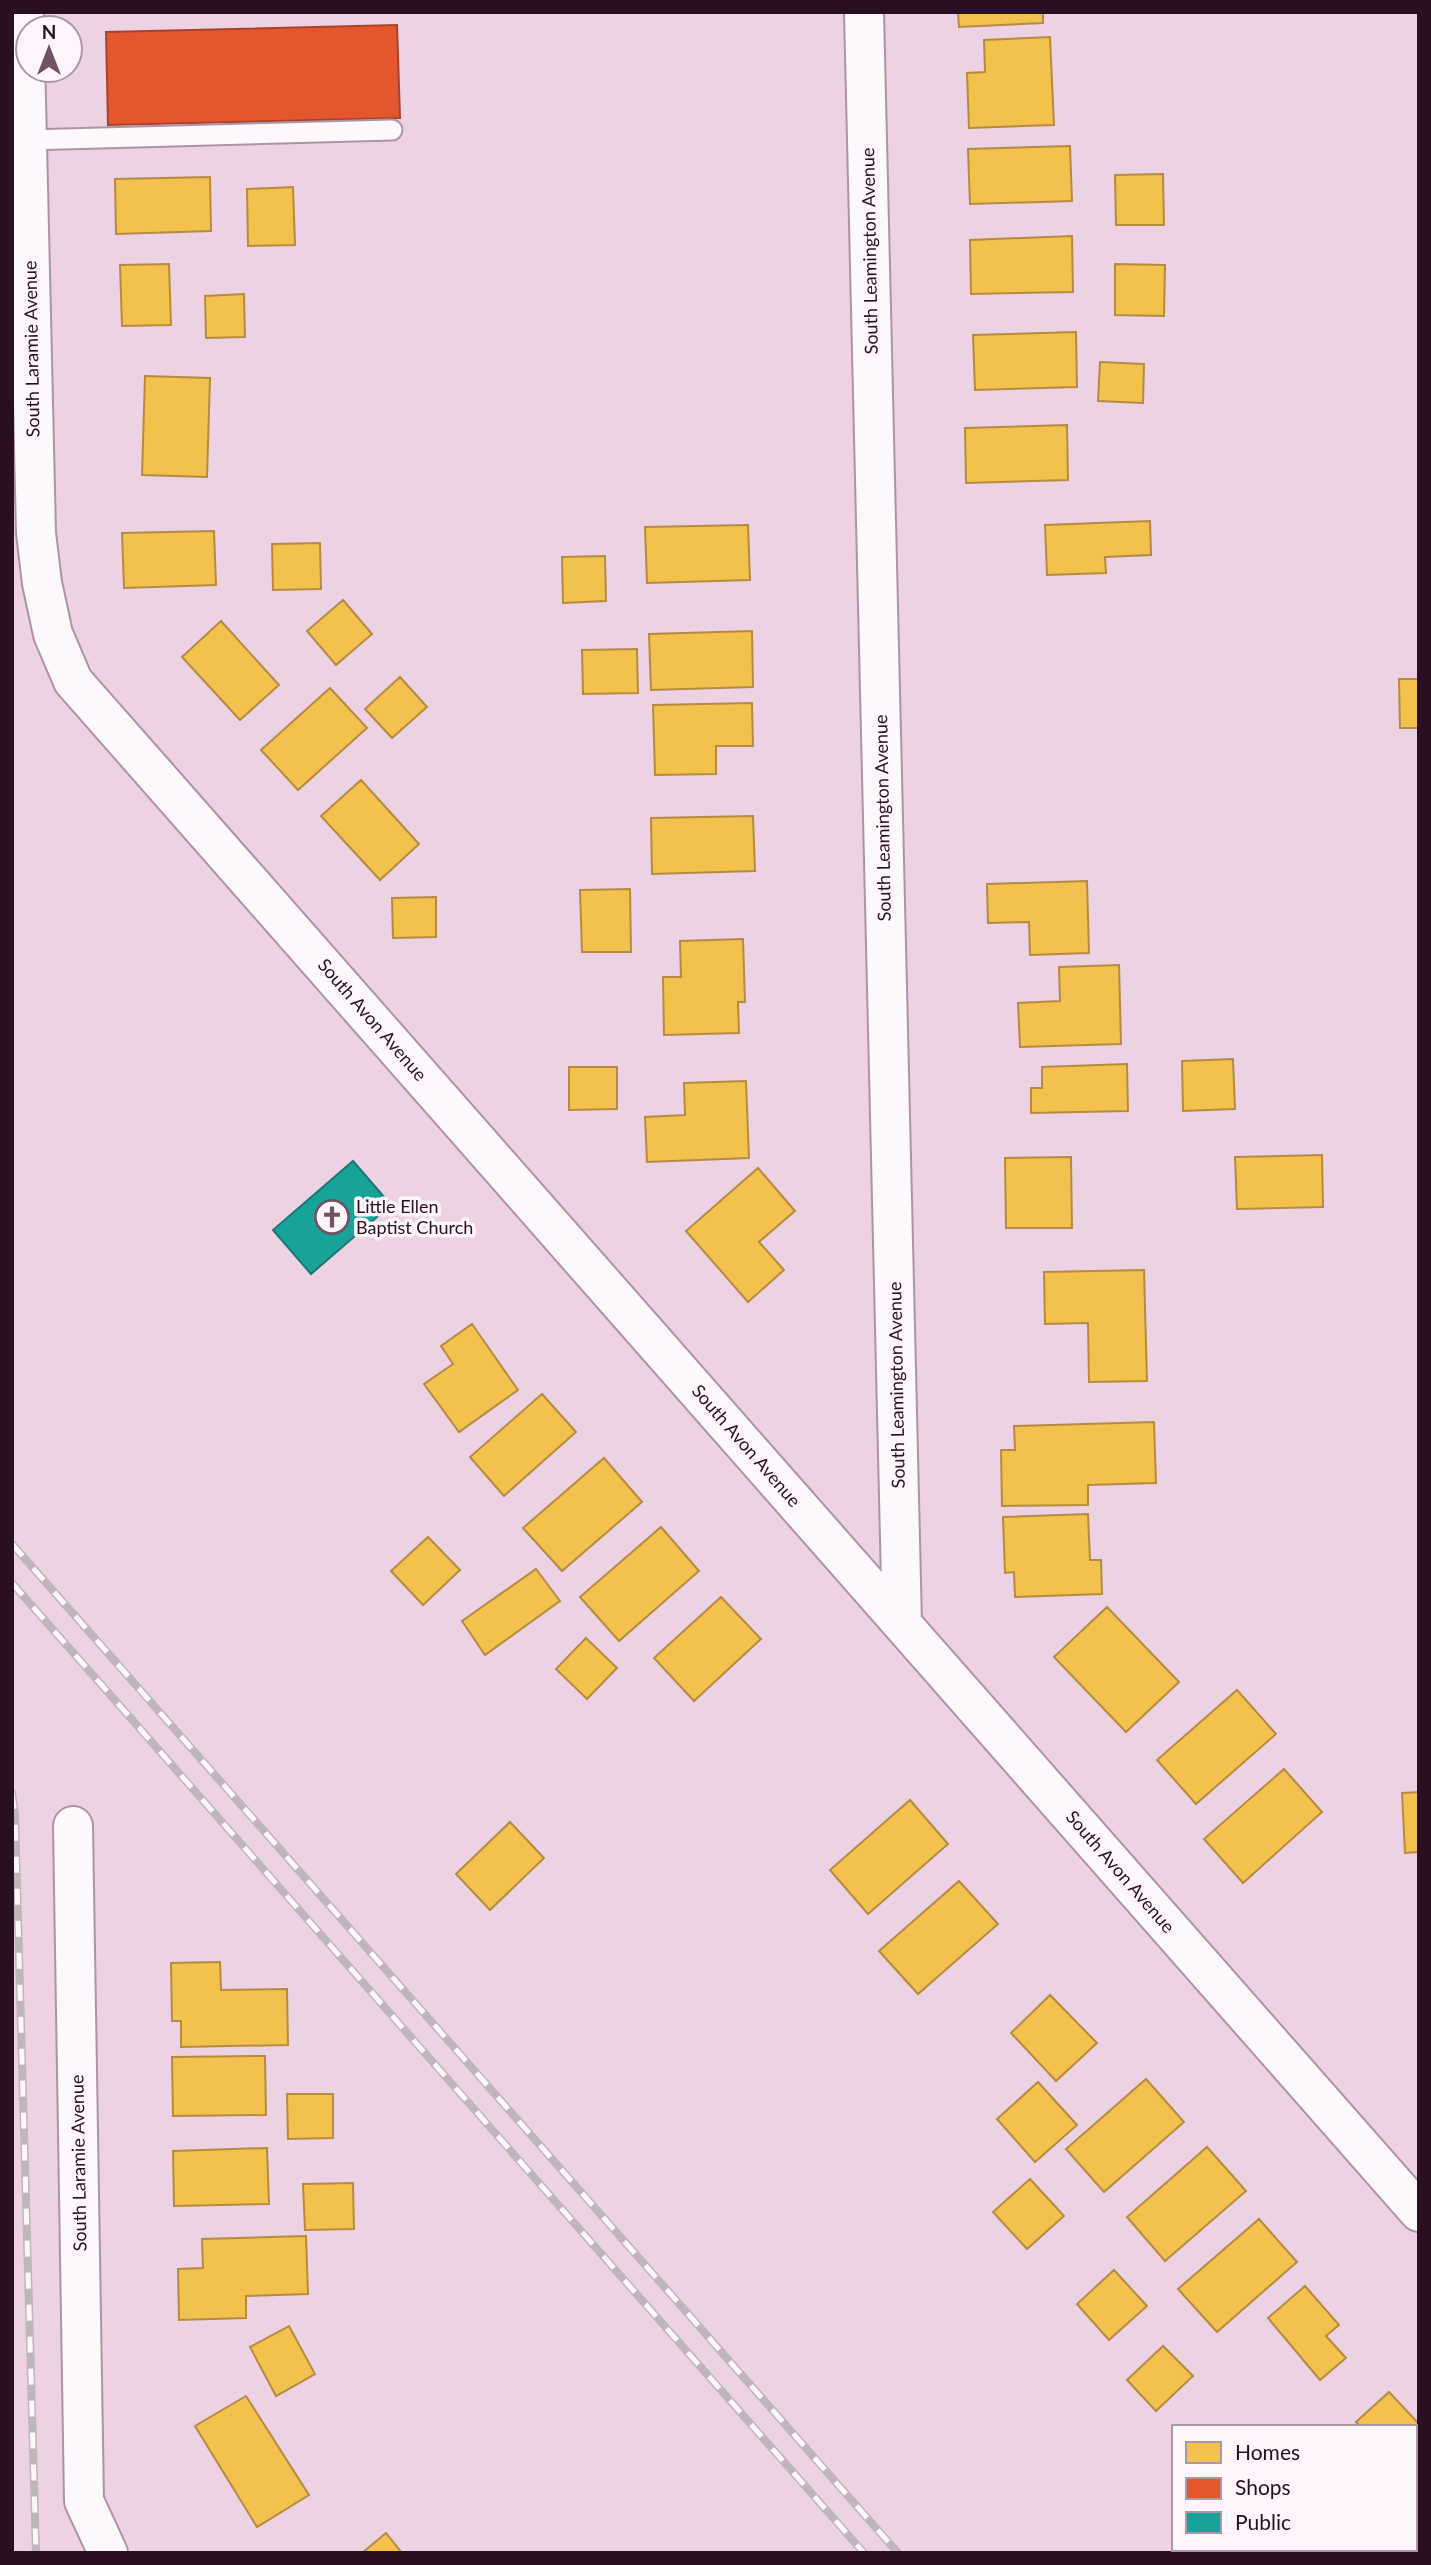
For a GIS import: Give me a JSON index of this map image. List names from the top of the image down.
{
  "streets": {
    "street": ["South Leamington Avenue", "South Laramie Avenue", "South Avon Avenue"]
  },
  "crossings": [
    ["South Leamington Avenue", "South Avon Avenue"],
    ["South Laramie Avenue", "South Avon Avenue"]
  ],
  "places": {
    "church": ["Little Ellen Baptist Church"]
  },
  "legend": ["Homes", "Shops", "Public"],
  "north": "top"
}
